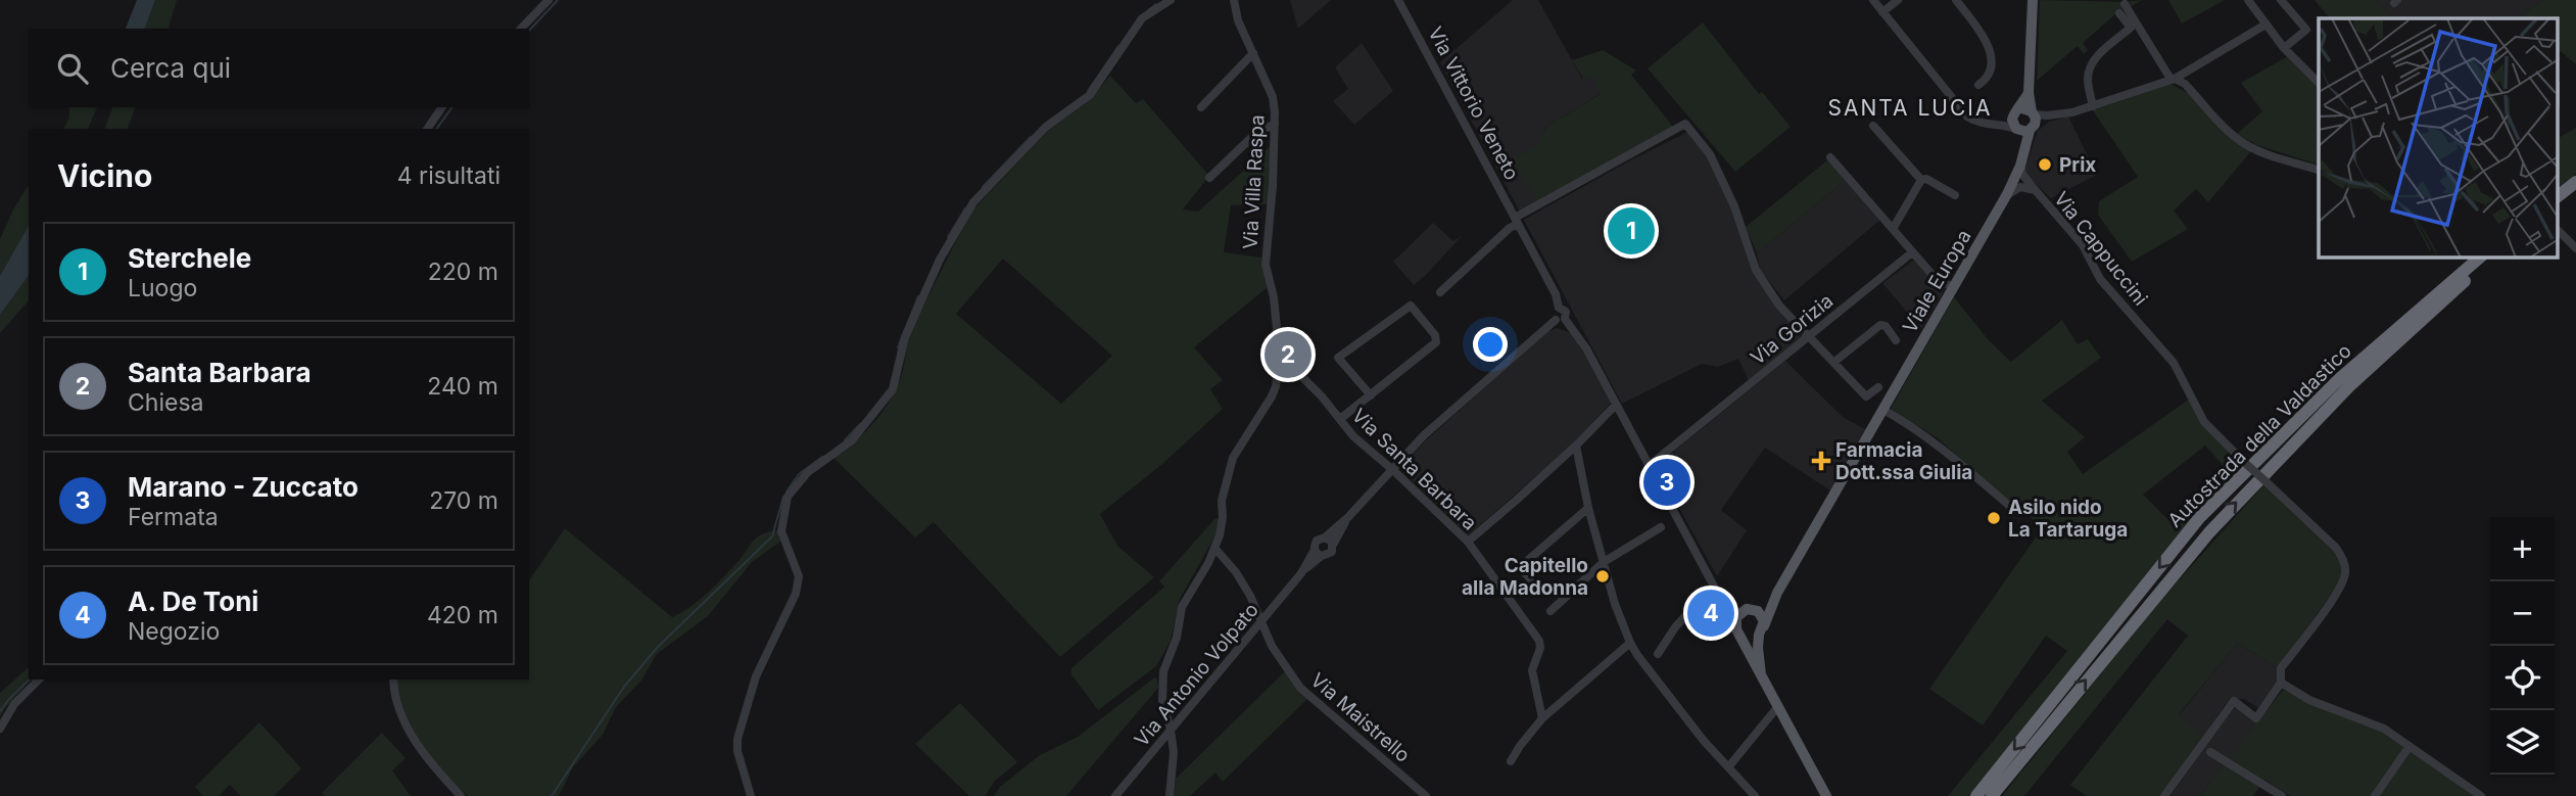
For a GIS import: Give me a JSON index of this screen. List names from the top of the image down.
{
  "streets": {
    "highway": ["Autostrada della Valdastico"],
    "main road": ["Viale Europa"],
    "street": [
      "Via Vittorio Veneto",
      "Via Villa Raspa",
      "Via Cappuccini",
      "Via Gorizia",
      "Via Santa Barbara",
      "Via Antonio Volpato",
      "Via Maistrello"
    ]
  },
  "crossings": [
    ["Via Villa Raspa", "Via Santa Barbara"],
    ["Via Villa Raspa", "Via Antonio Volpato"],
    ["Via Villa Raspa", "Via Maistrello"],
    ["Via Cappuccini", "Viale Europa"],
    ["Via Antonio Volpato", "Via Maistrello"]
  ],
  "districts": ["SANTA LUCIA"],
  "places": {
    "other": ["Prix", "Asilo nido La Tartaruga", "Capitello alla Madonna"],
    "health": ["Farmacia Dott.ssa Giulia"]
  },
  "page": {
    "search": "Cerca qui",
    "heading": ["Vicino", "4 risultati"],
    "pins": [
      "1",
      "2",
      "3",
      "4"
    ],
    "list": [
      {
        "mark": "1",
        "name": "Sterchele",
        "note": "Luogo",
        "value": "220 m"
      },
      {
        "mark": "2",
        "name": "Santa Barbara",
        "note": "Chiesa",
        "value": "240 m"
      },
      {
        "mark": "3",
        "name": "Marano - Zuccato",
        "note": "Fermata",
        "value": "270 m"
      },
      {
        "mark": "4",
        "name": "A. De Toni",
        "note": "Negozio",
        "value": "420 m"
      }
    ],
    "map_buttons": ["+", "−"]
  }
}
